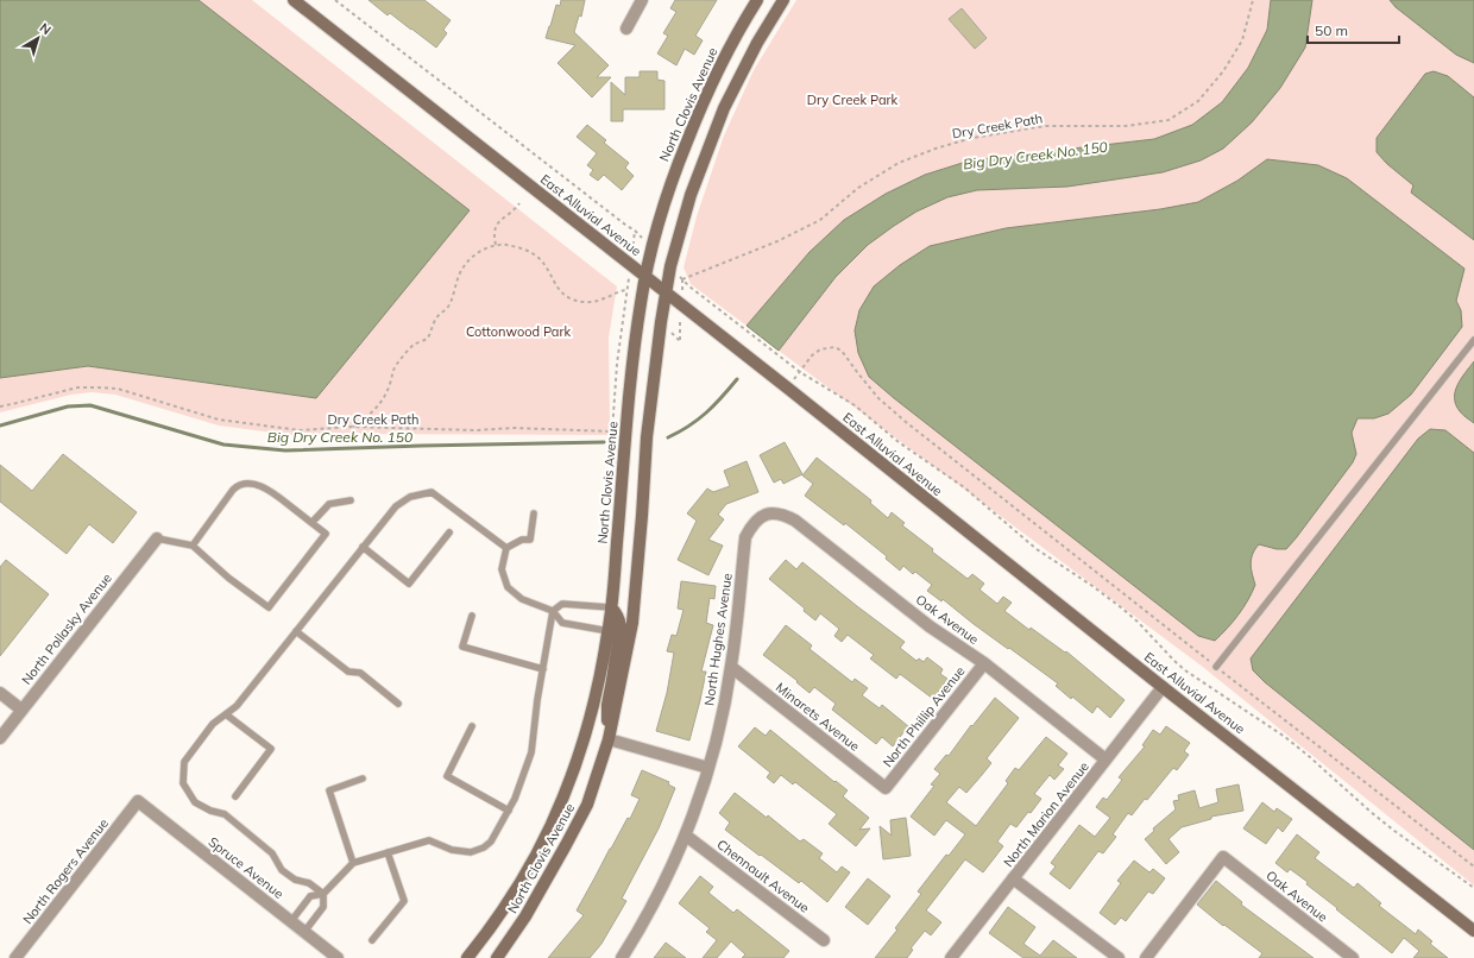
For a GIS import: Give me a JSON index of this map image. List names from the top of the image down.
{
  "streets": {
    "main road": ["North Clovis Avenue", "East Alluvial Avenue"],
    "street": [
      "Oak Avenue",
      "North Pollasky Avenue",
      "North Hughes Avenue",
      "Minarets Avenue",
      "North Phillip Avenue",
      "North Marion Avenue",
      "Spruce Avenue",
      "North Rogers Avenue",
      "Chennault Avenue"
    ],
    "path": ["Dry Creek Path"]
  },
  "crossings": [
    ["North Clovis Avenue", "East Alluvial Avenue"],
    ["East Alluvial Avenue", "North Marion Avenue"],
    ["Oak Avenue", "North Hughes Avenue"],
    ["Oak Avenue", "North Phillip Avenue"],
    ["Oak Avenue", "North Marion Avenue"],
    ["North Hughes Avenue", "Minarets Avenue"],
    ["North Hughes Avenue", "Chennault Avenue"],
    ["Minarets Avenue", "North Phillip Avenue"],
    ["Spruce Avenue", "North Rogers Avenue"]
  ],
  "water": ["Big Dry Creek No. 150"],
  "parks": ["Dry Creek Park", "Cottonwood Park"],
  "scale_bar": "50 m",
  "north": "top right"
}
